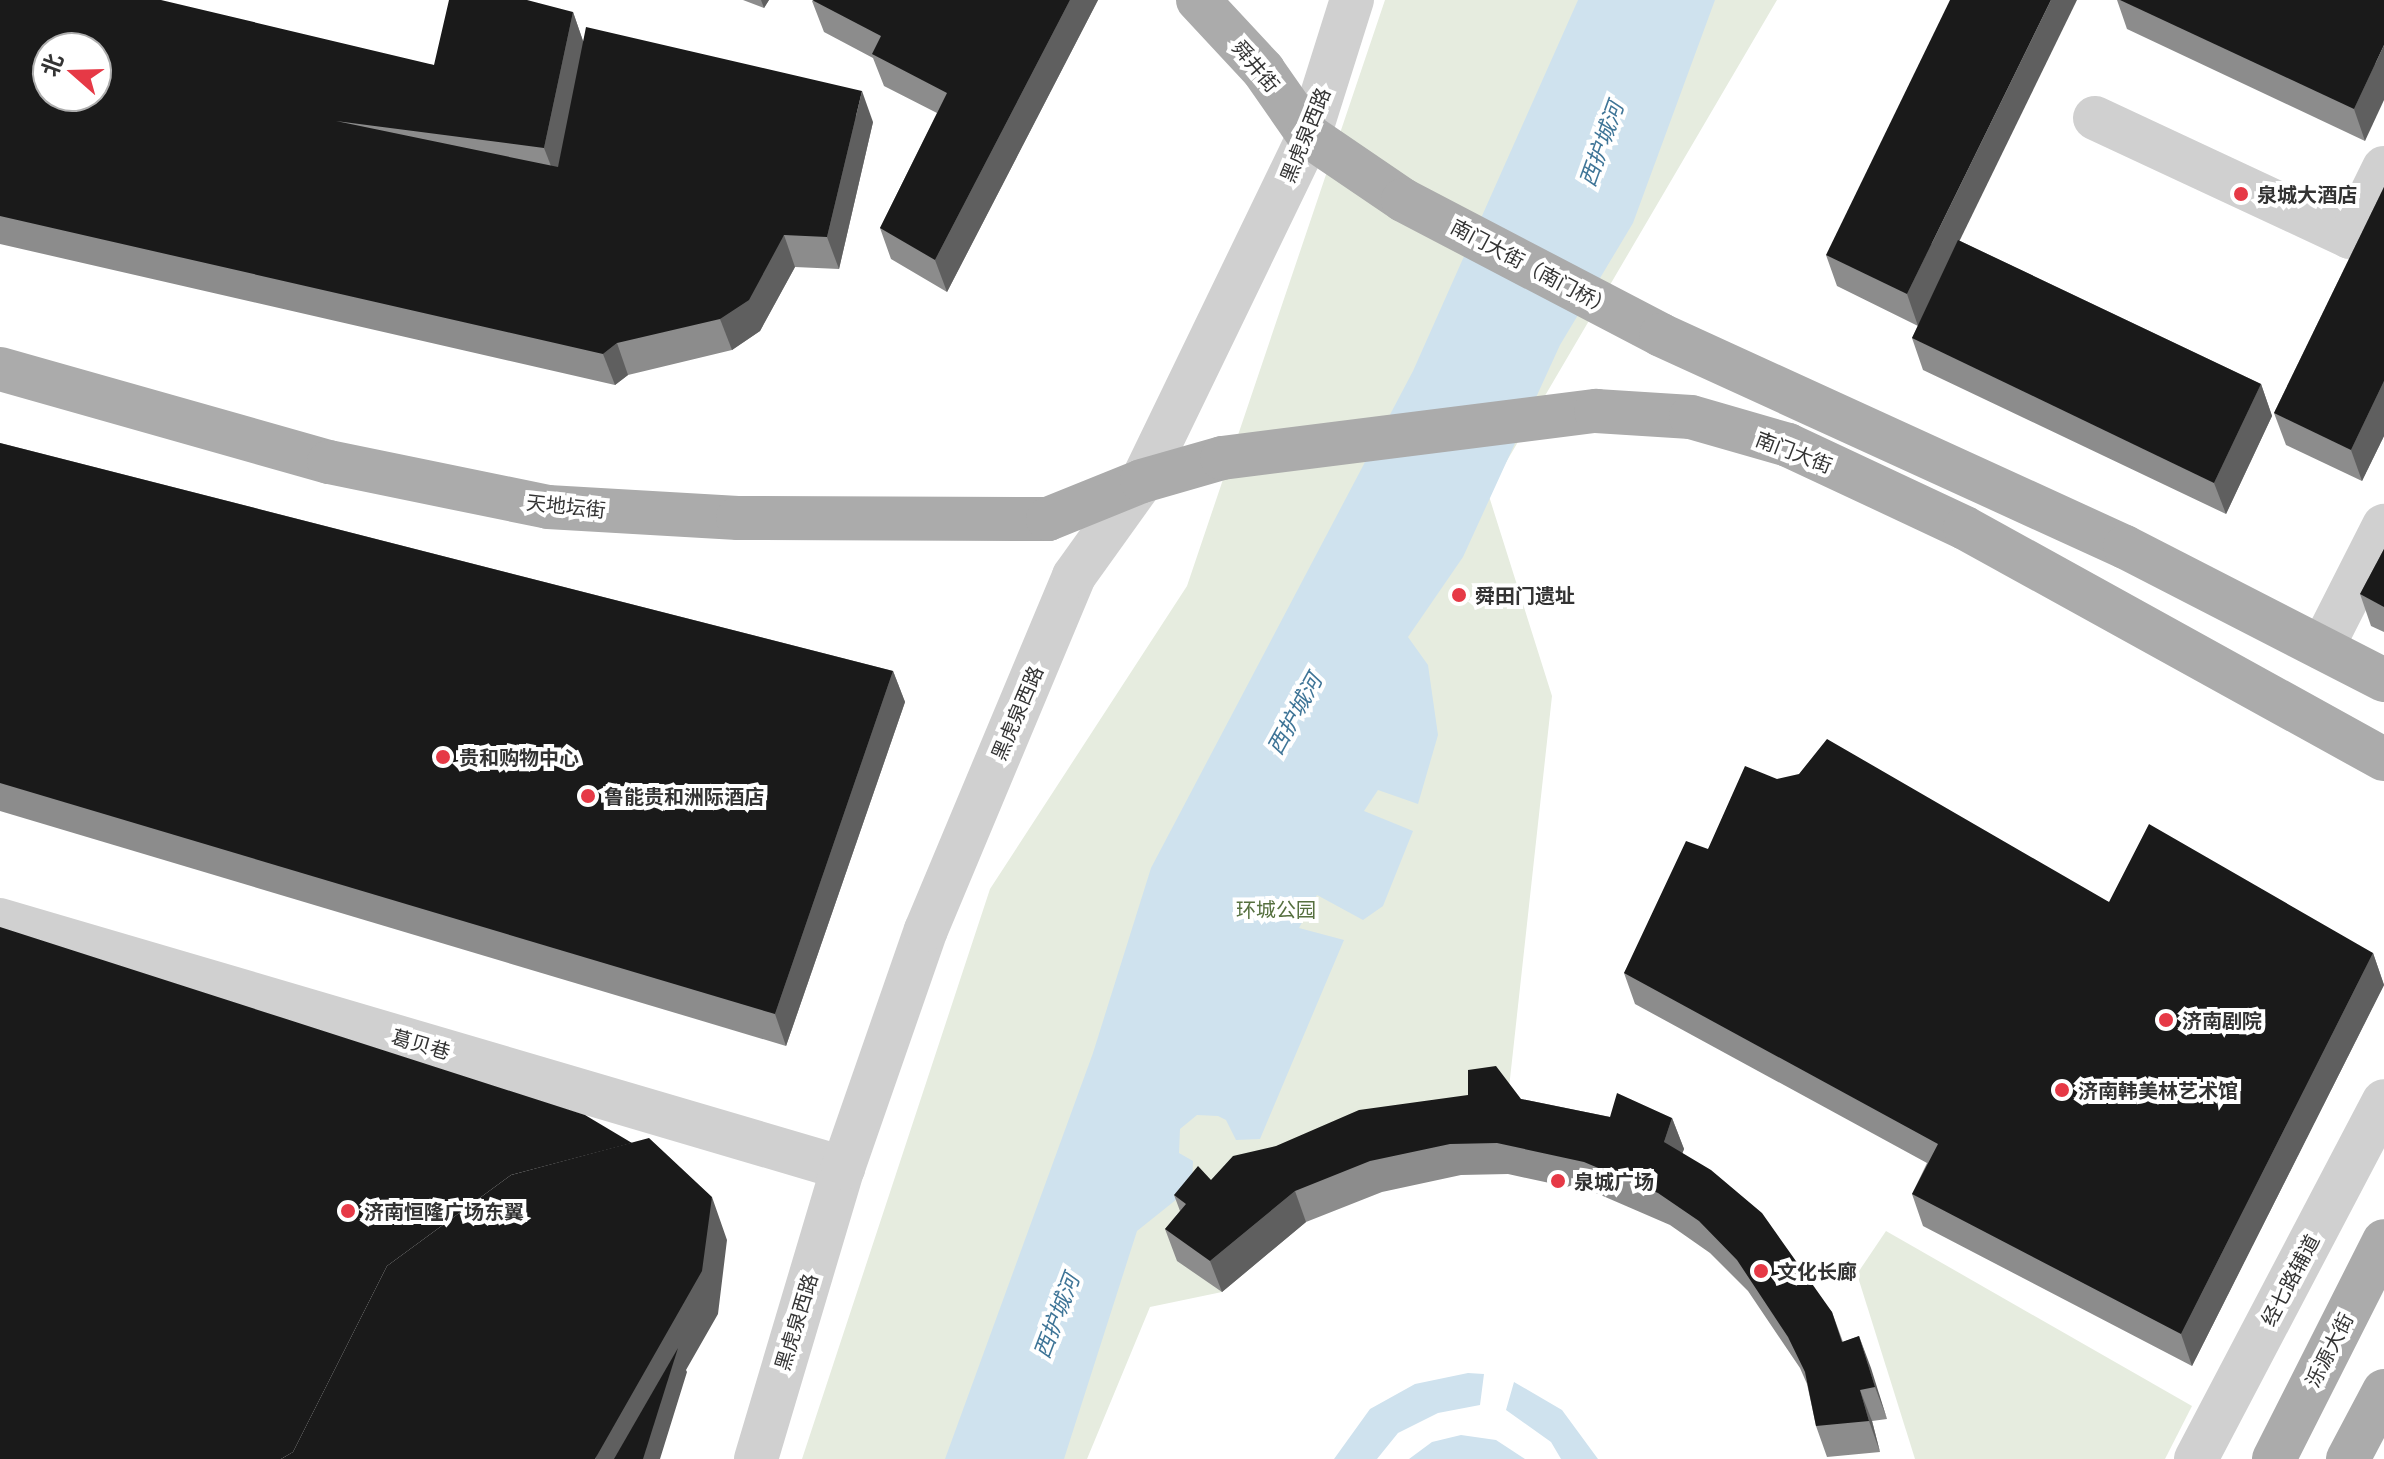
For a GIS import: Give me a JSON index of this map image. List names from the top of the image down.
{
  "streets": {
    "main road": [
      "舜井街",
      "南门大街（南门桥）",
      "南门大街",
      "天地坛街",
      "泺源大街"
    ],
    "street": ["黑虎泉西路", "葛贝巷", "经七路辅道"]
  },
  "crossings": [
    ["舜井街", "黑虎泉西路"],
    ["舜井街", "南门大街（南门桥）"],
    ["黑虎泉西路", "南门大街（南门桥）"],
    ["黑虎泉西路", "南门大街"],
    ["黑虎泉西路", "天地坛街"],
    ["黑虎泉西路", "葛贝巷"],
    ["南门大街", "天地坛街"]
  ],
  "water": ["西护城河"],
  "parks": ["环城公园"],
  "places": [
    "泉城大酒店",
    "舜田门遗址",
    "贵和购物中心",
    "鲁能贵和洲际酒店",
    "济南剧院",
    "济南韩美林艺术馆",
    "泉城广场",
    "济南恒隆广场东翼",
    "文化长廊"
  ],
  "north": "left"
}
